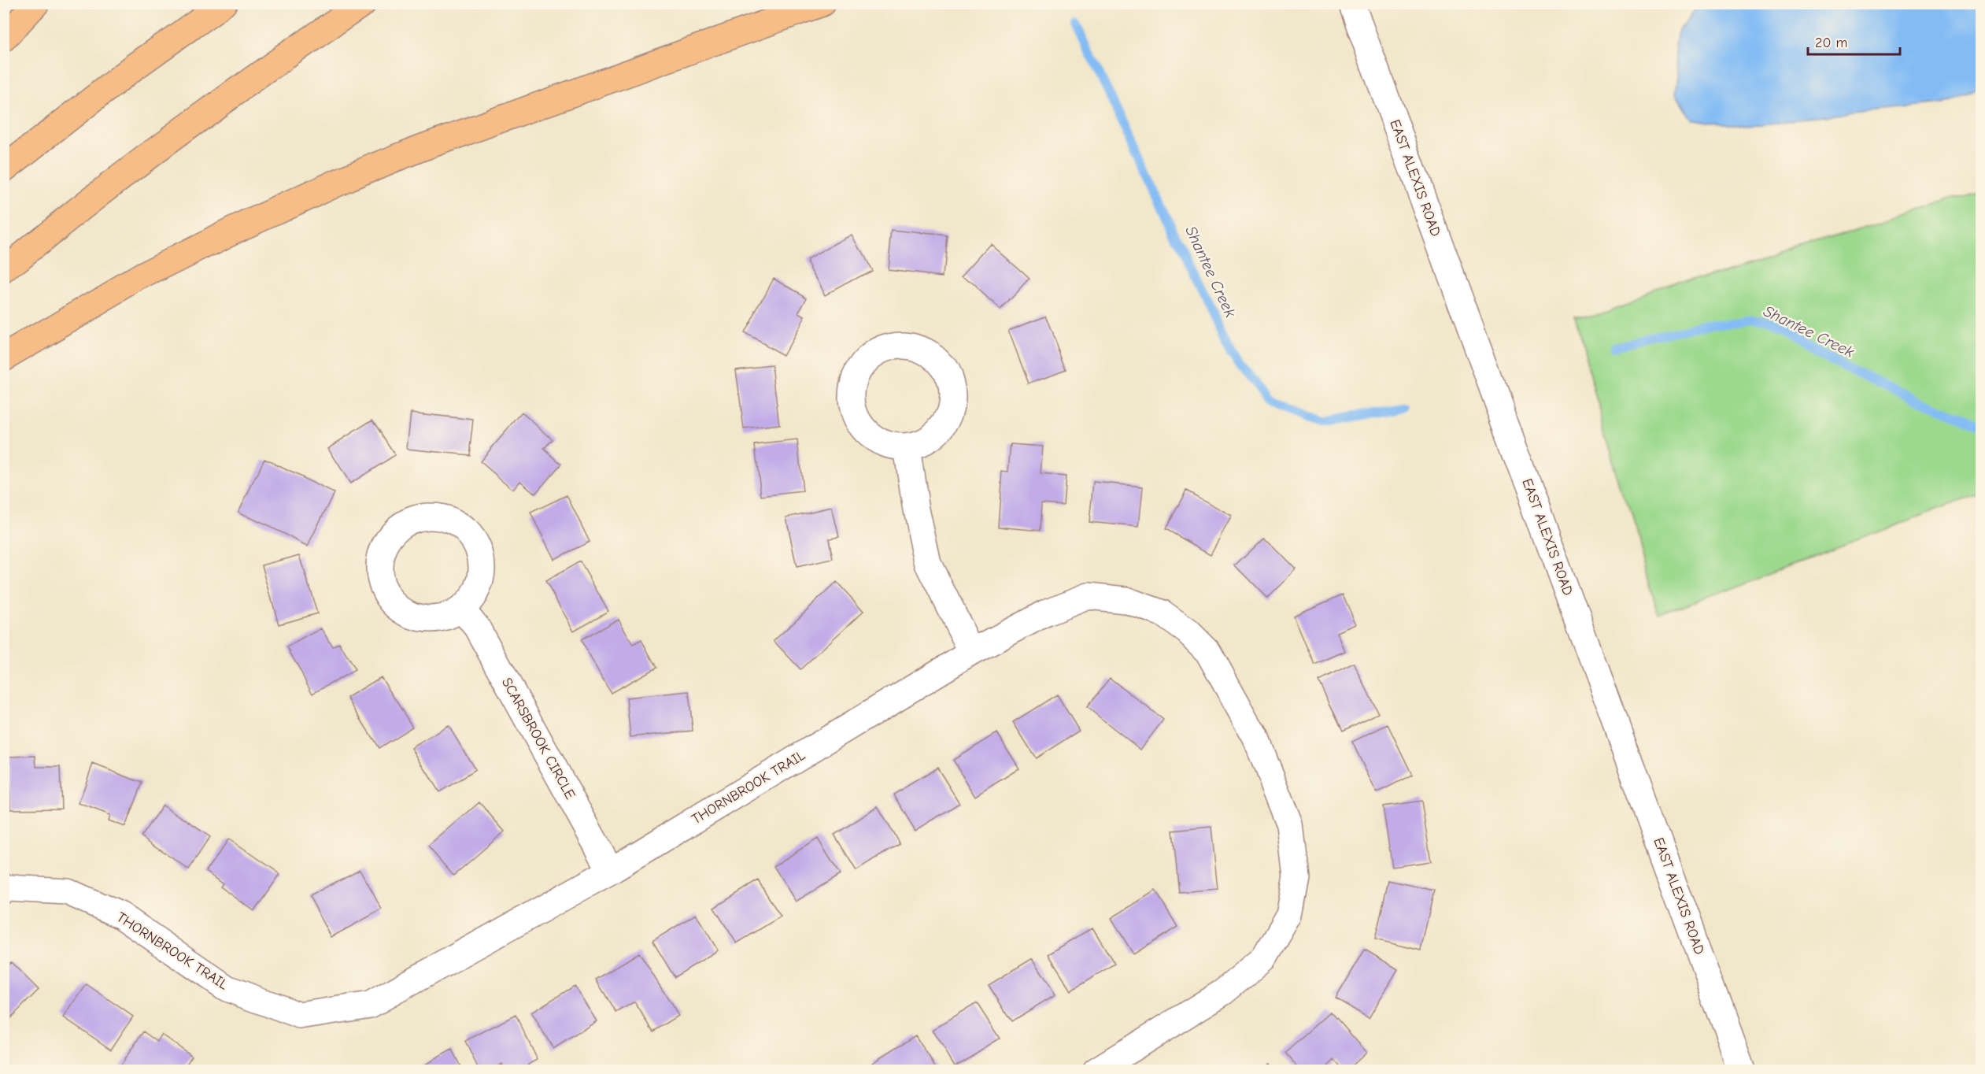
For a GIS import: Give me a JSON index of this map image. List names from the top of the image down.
{
  "streets": {
    "street": ["EAST ALEXIS ROAD", "SCARSBROOK CIRCLE", "THORNBROOK TRAIL"]
  },
  "crossings": [
    ["SCARSBROOK CIRCLE", "THORNBROOK TRAIL"]
  ],
  "water": ["Shantee Creek"],
  "scale_bar": "20 m"
}
